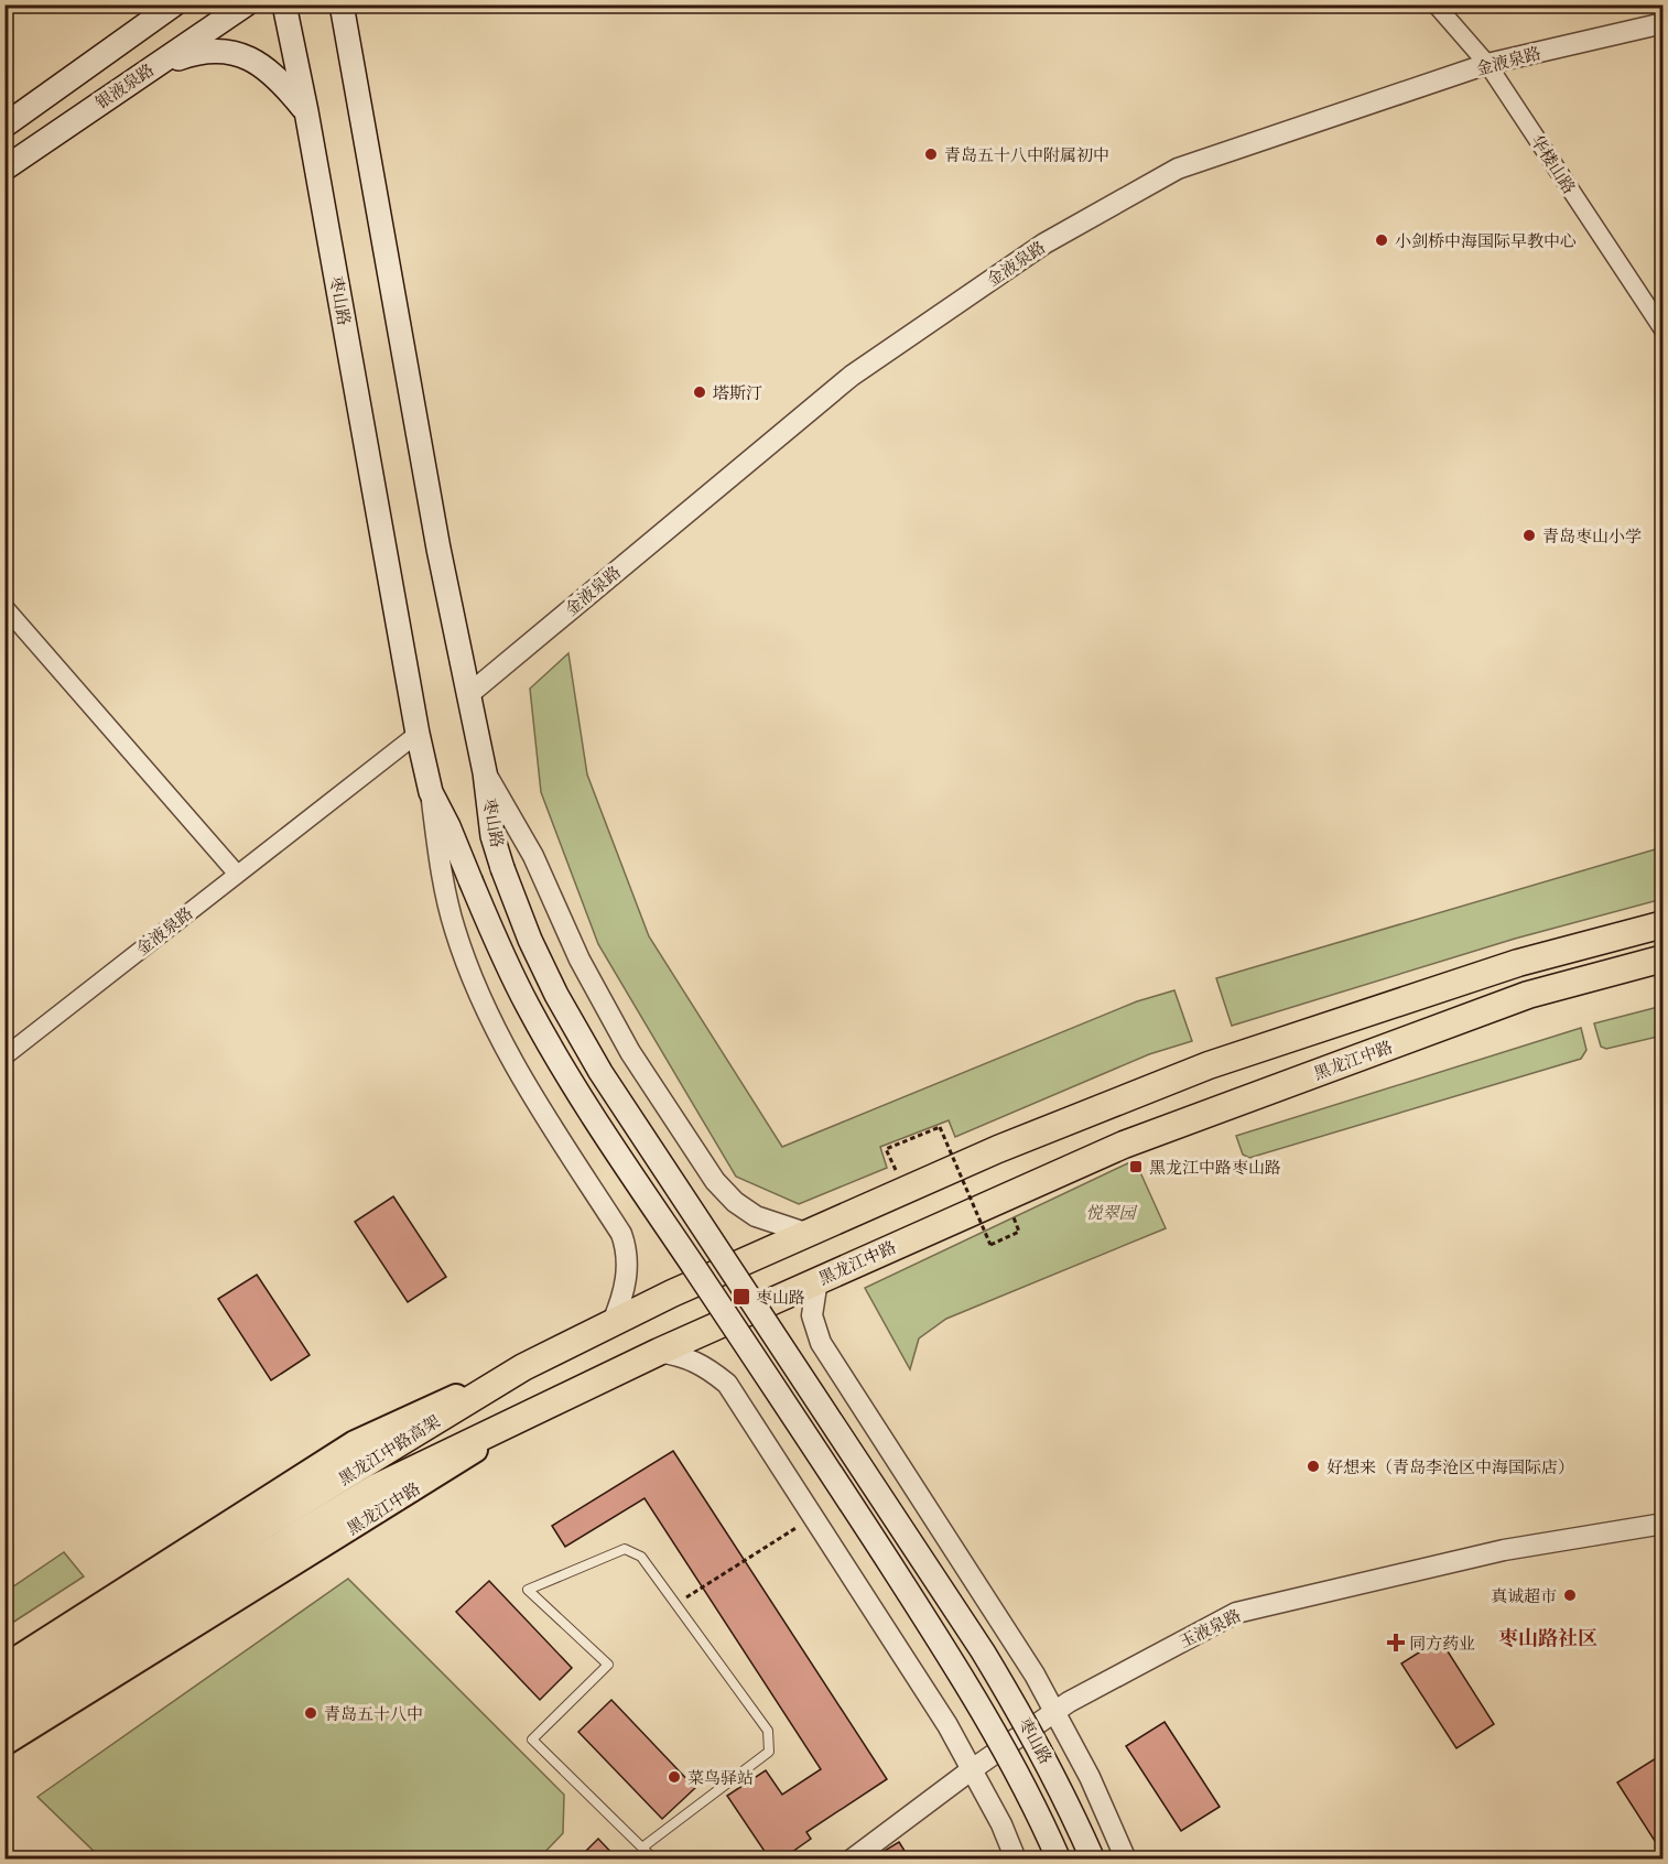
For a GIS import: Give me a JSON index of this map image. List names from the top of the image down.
{
  "streets": {
    "highway": ["黑龙江中路", "黑龙江中路高架"],
    "main road": ["银液泉路", "枣山路"],
    "street": ["金液泉路", "华楼山路", "玉液泉路"]
  },
  "crossings": [
    ["金液泉路", "华楼山路"],
    ["金液泉路", "枣山路"],
    ["枣山路", "黑龙江中路"],
    ["枣山路", "玉液泉路"],
    ["黑龙江中路", "黑龙江中路高架"]
  ],
  "districts": ["枣山路社区"],
  "parks": ["悦翠园"],
  "places": {
    "other": [
      "青岛五十八中附属初中",
      "小剑桥中海国际早教中心",
      "塔斯汀",
      "青岛枣山小学",
      "好想来（青岛李沧区中海国际店）",
      "真诚超市",
      "青岛五十八中",
      "菜鸟驿站"
    ],
    "transit": ["黑龙江中路枣山路", "枣山路"],
    "health": ["同方药业"]
  }
}
